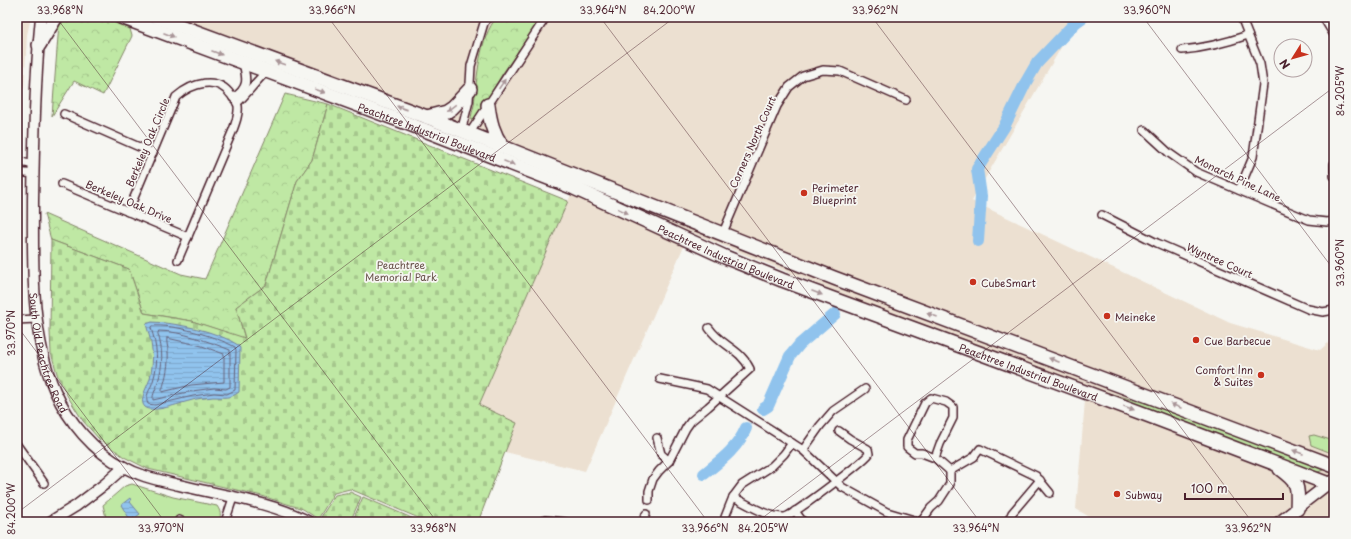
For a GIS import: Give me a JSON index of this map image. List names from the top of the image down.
{
  "streets": {
    "highway": ["Peachtree Industrial Boulevard"],
    "street": [
      "Berkeley Oak Circle",
      "Corners North Court",
      "Monarch Pine Lane",
      "Berkeley Oak Drive",
      "Wyntree Court",
      "South Old Peachtree Road"
    ]
  },
  "crossings": [
    ["Peachtree Industrial Boulevard", "Corners North Court"],
    ["Berkeley Oak Circle", "Berkeley Oak Drive"]
  ],
  "parks": ["Peachtree Memorial Park"],
  "places": [
    "Perimeter Blueprint",
    "CubeSmart",
    "Meineke",
    "Cue Barbecue",
    "Comfort Inn & Suites",
    "Subway"
  ],
  "scale_bar": "100 m",
  "north": "bottom left",
  "coordinates": [
    "33.968°N",
    "33.966°N",
    "33.964°N",
    "84.200°W",
    "33.962°N",
    "33.960°N",
    "84.205°W",
    "33.970°N"
  ]
}
